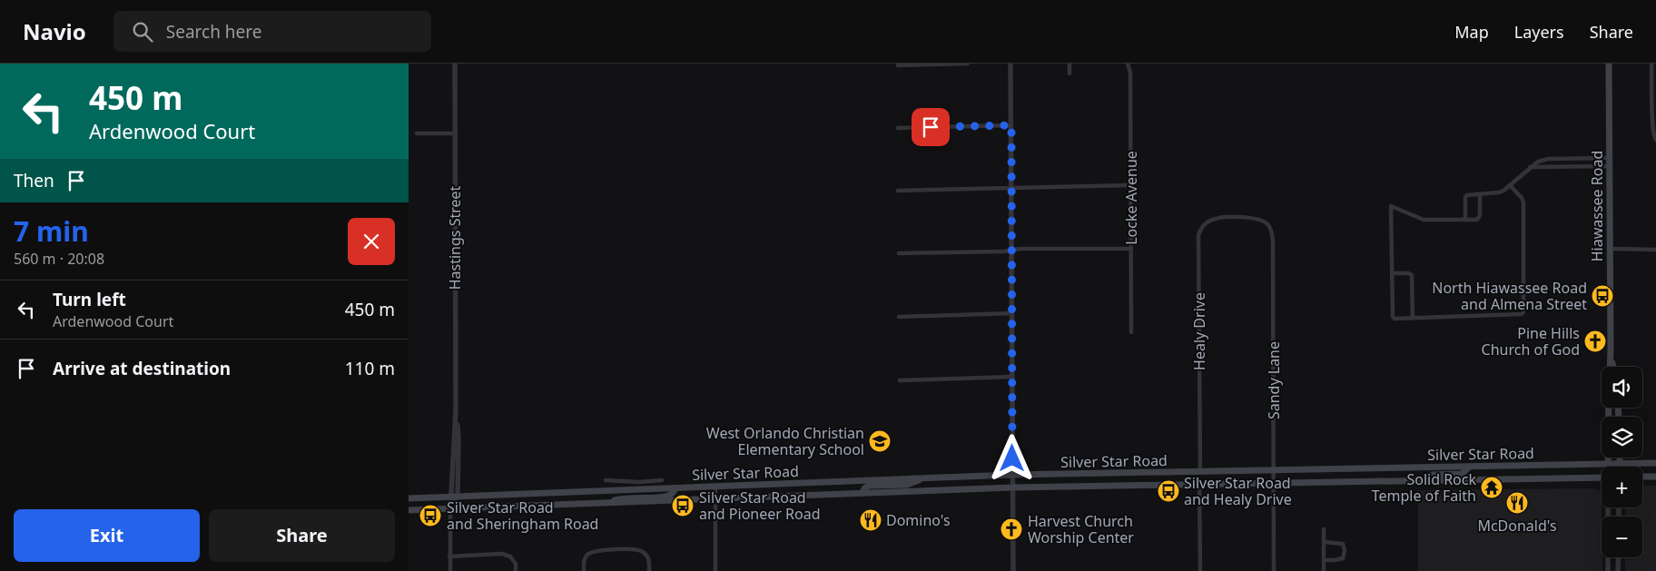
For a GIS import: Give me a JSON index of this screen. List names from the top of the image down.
{
  "streets": {
    "main road": ["Hiawassee Road", "Silver Star Road"],
    "street": [
      "Locke Avenue",
      "Hastings Street",
      "Healy Drive",
      "Sandy Lane"
    ]
  },
  "crossings": [
    ["Hiawassee Road", "Silver Star Road"],
    ["Hastings Street", "Silver Star Road"],
    ["Healy Drive", "Sandy Lane"],
    ["Healy Drive", "Silver Star Road"],
    ["Sandy Lane", "Silver Star Road"]
  ],
  "places": {
    "bus stop": [
      "North Hiawassee Road and Almena Street",
      "Silver Star Road and Healy Drive",
      "Silver Star Road and Pioneer Road",
      "Silver Star Road and Sheringham Road"
    ],
    "church": ["Pine Hills Church of God", "Harvest Church Worship Center"],
    "school or university": ["West Orlando Christian Elementary School"],
    "temple": ["Solid Rock Temple of Faith"],
    "restaurant": ["McDonald's", "Domino's"]
  },
  "page": {
    "header": "Navio",
    "search": "Search here",
    "nav": ["Map", "Layers", "Share"],
    "turn": ["450 m", "Ardenwood Court"],
    "then": "Then",
    "heading": ["7 min", "560 m · 20:08"],
    "list": [
      {
        "name": "Turn left",
        "note": "Ardenwood Court",
        "value": "450 m"
      },
      {
        "name": "Arrive at destination",
        "value": "110 m"
      }
    ],
    "map_buttons": ["+", "−"],
    "buttons": ["Exit", "Share"]
  }
}
